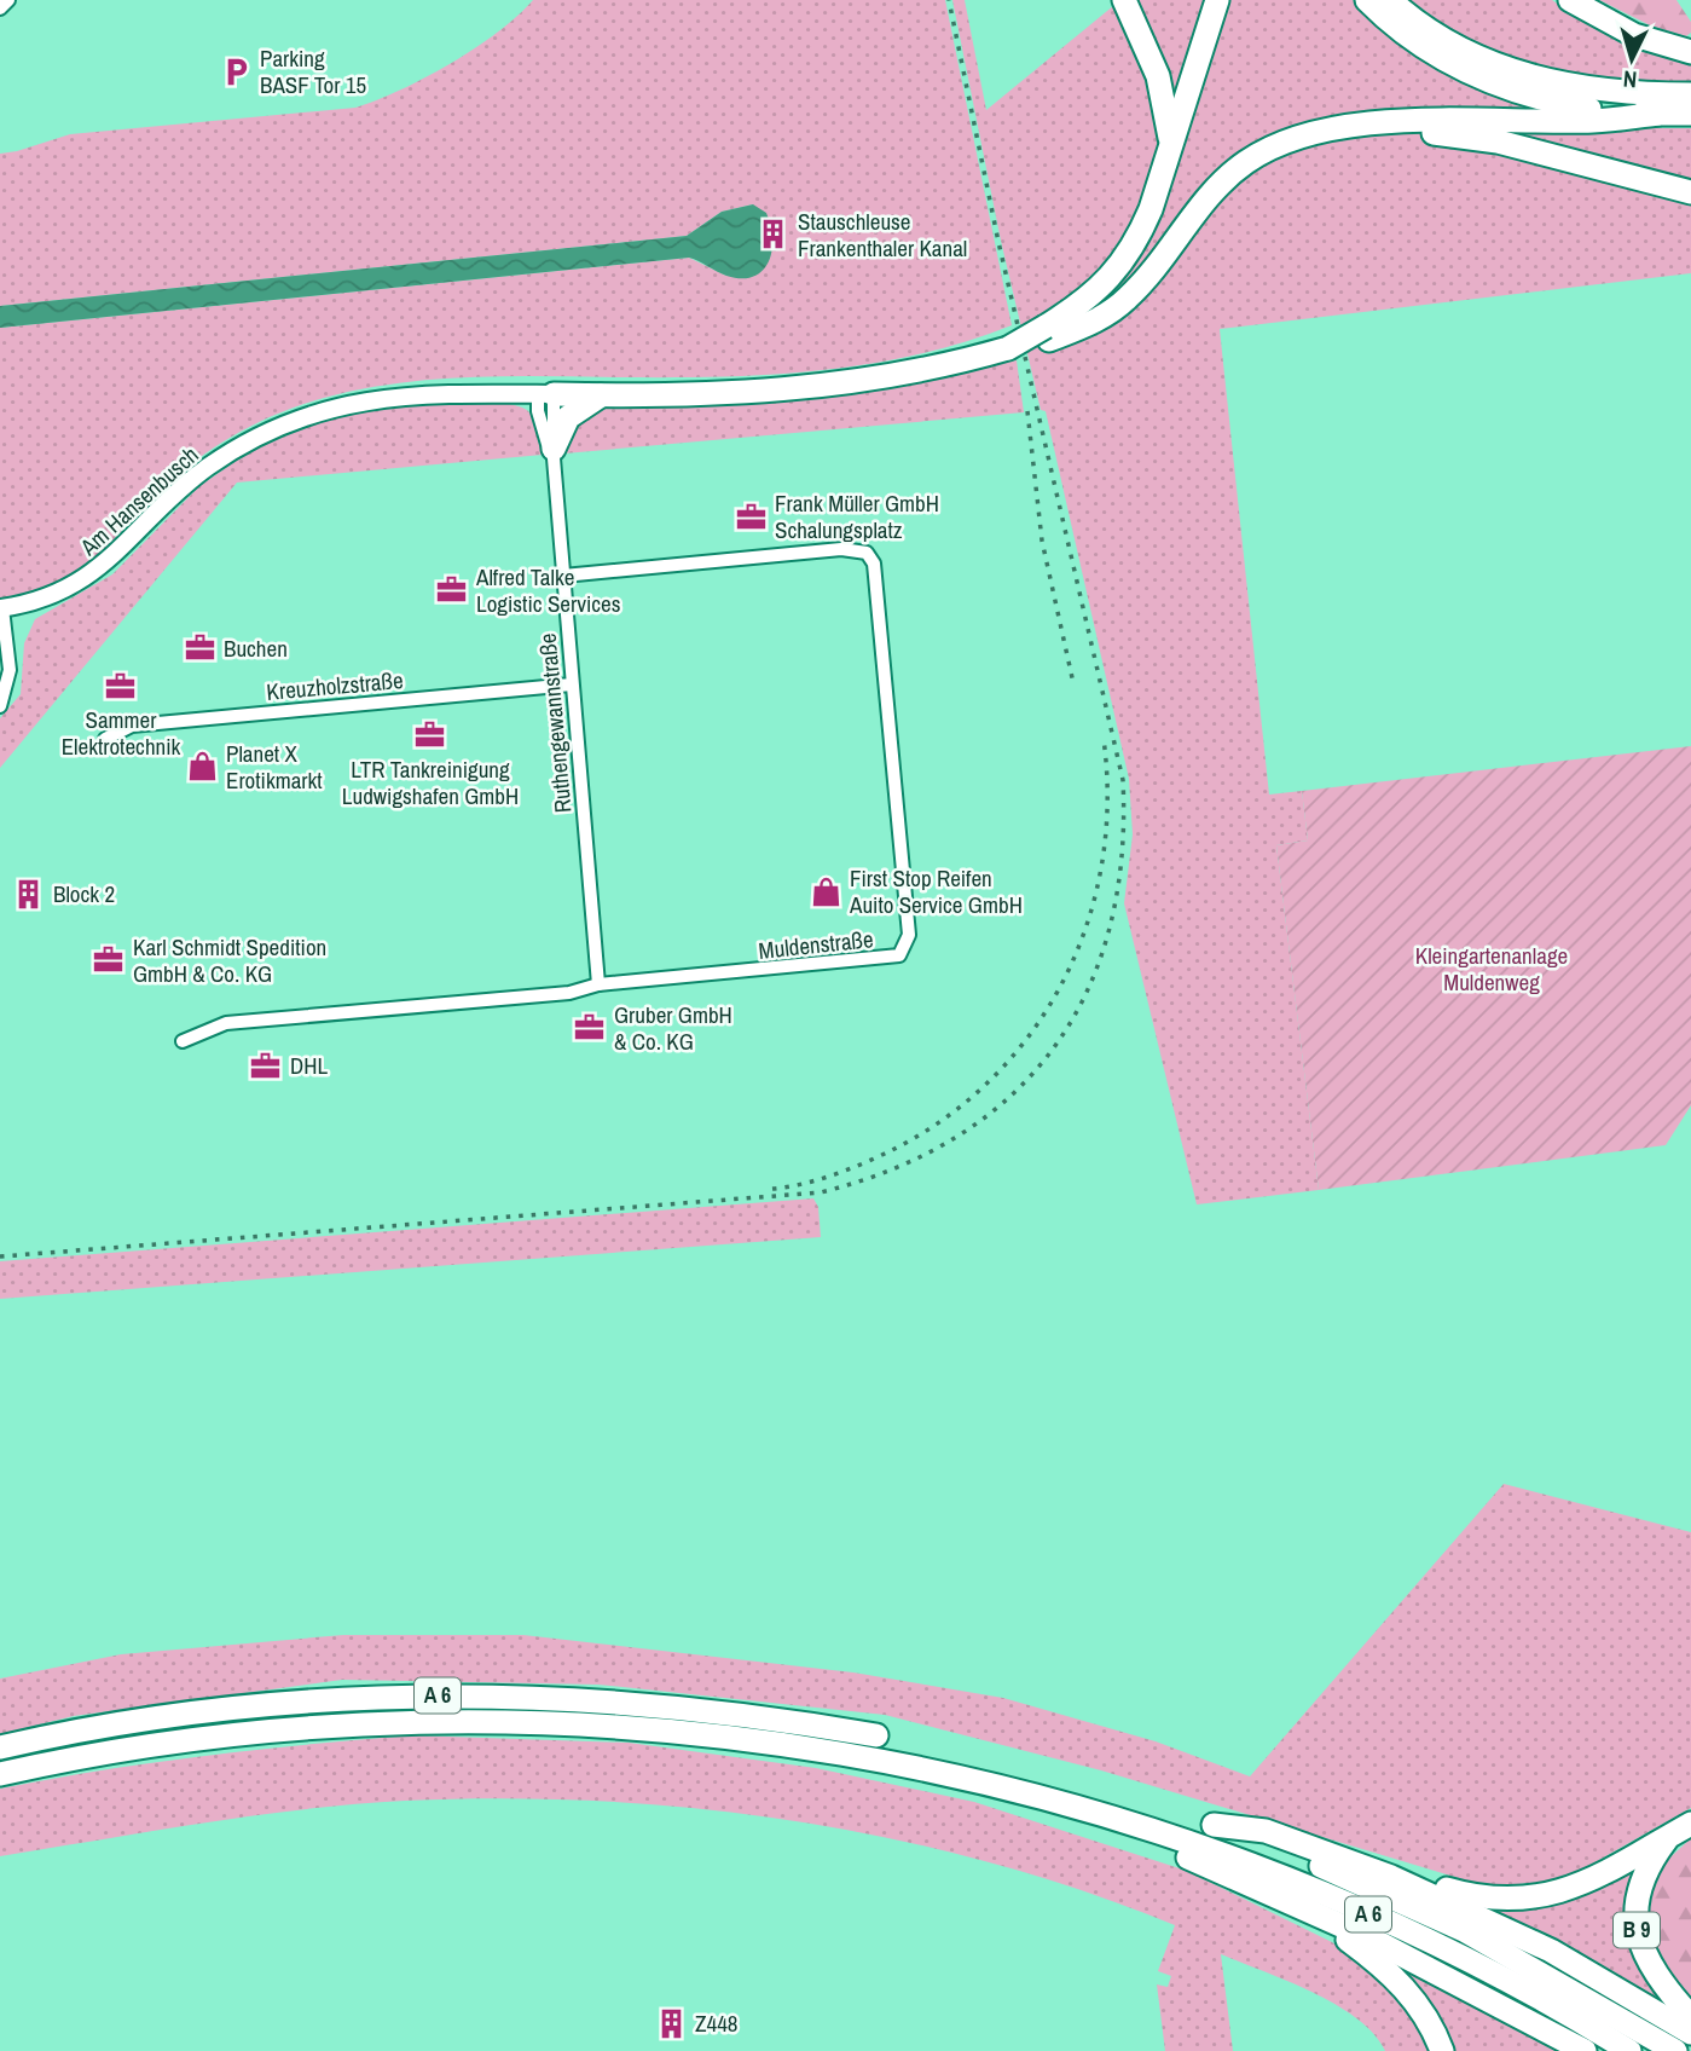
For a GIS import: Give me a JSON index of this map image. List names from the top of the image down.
{
  "streets": {
    "highway": ["A 6", "B 9"],
    "street": [
      "Am Hansenbusch",
      "Kreuzholzstraße",
      "Ruthengewannstraße",
      "Muldenstraße"
    ]
  },
  "crossings": [
    ["Am Hansenbusch", "Ruthengewannstraße"],
    ["Kreuzholzstraße", "Ruthengewannstraße"],
    ["Ruthengewannstraße", "Muldenstraße"],
    ["A 6", "B 9"]
  ],
  "parks": ["Kleingartenanlage Muldenweg"],
  "places": {
    "parking": ["Parking BASF Tor 15"],
    "building": ["Stauschleuse Frankenthaler Kanal", "Block 2", "Z448"],
    "office": [
      "Frank Müller GmbH Schalungsplatz",
      "Alfred Talke Logistic Services",
      "Buchen",
      "Sammer Elektrotechnik",
      "LTR Tankreinigung Ludwigshafen GmbH",
      "Karl Schmidt Spedition GmbH & Co. KG",
      "Gruber GmbH & Co. KG",
      "DHL"
    ],
    "shop": ["Planet X Erotikmarkt", "First Stop Reifen Auito Service GmbH"]
  },
  "north": "bottom"
}
